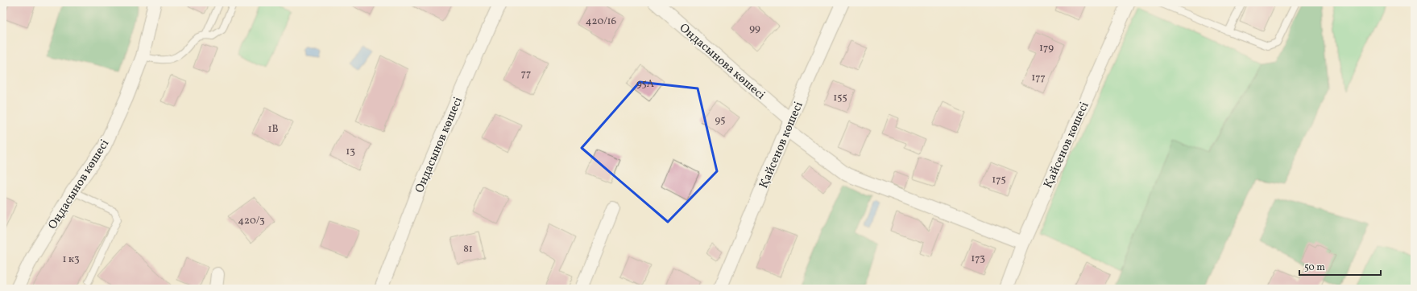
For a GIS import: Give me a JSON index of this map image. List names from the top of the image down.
{
  "streets": {
    "street": [
      "Ондасынова көшесі",
      "Ондасынов көшесі",
      "Қайсенов көшесі",
      "Оңдасынов көшесі"
    ]
  },
  "crossings": [
    ["Ондасынова көшесі", "Қайсенов көшесі"]
  ],
  "house_numbers": [
    "420/16",
    "99",
    "179",
    "77",
    "177",
    "95А",
    "155",
    "95",
    "1B",
    "13",
    "175",
    "420/3",
    "81",
    "173",
    "1 к3"
  ],
  "scale_bar": "50 m"
}
